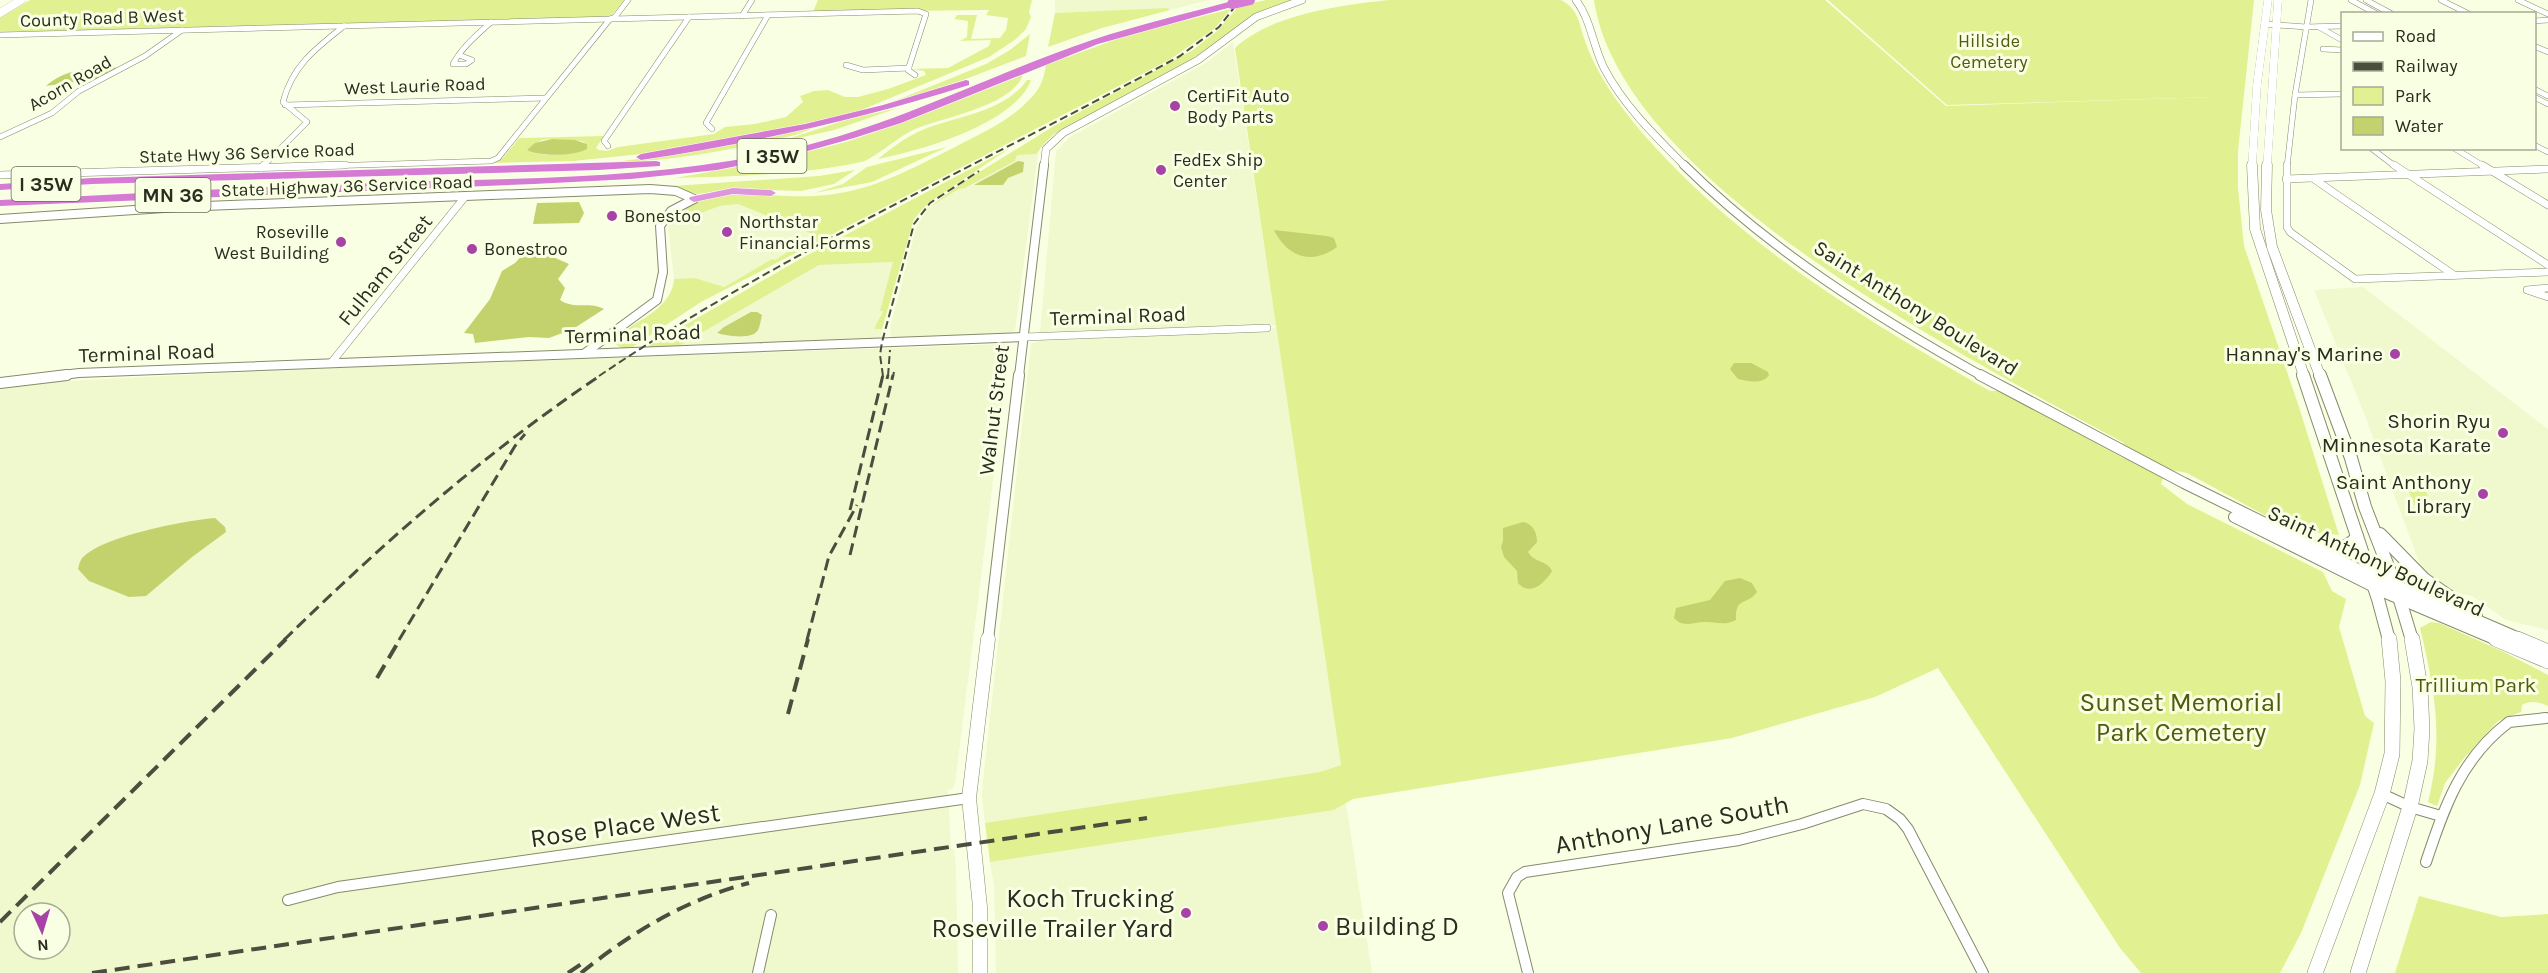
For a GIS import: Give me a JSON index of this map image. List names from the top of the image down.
{
  "streets": {
    "highway": ["I 35W", "MN 36"],
    "main road": ["Saint Anthony Boulevard"],
    "street": [
      "County Road B West",
      "Acorn Road",
      "West Laurie Road",
      "State Hwy 36 Service Road",
      "State Highway 36 Service Road",
      "Fulham Street",
      "Terminal Road",
      "Walnut Street",
      "Anthony Lane South",
      "Rose Place West"
    ]
  },
  "crossings": [
    ["County Road B West", "Acorn Road"],
    ["State Hwy 36 Service Road", "I 35W"],
    ["I 35W", "MN 36"],
    ["State Highway 36 Service Road", "Fulham Street"],
    ["Fulham Street", "Terminal Road"],
    ["Terminal Road", "Walnut Street"],
    ["Walnut Street", "Rose Place West"]
  ],
  "parks": ["Hillside Cemetery", "Trillium Park", "Sunset Memorial Park Cemetery"],
  "places": [
    "CertiFit Auto Body Parts",
    "FedEx Ship Center",
    "Bonestoo",
    "Northstar Financial Forms",
    "Roseville West Building",
    "Bonestroo",
    "Hannay's Marine",
    "Shorin Ryu Minnesota Karate",
    "Saint Anthony Library",
    "Koch Trucking Roseville Trailer Yard",
    "Building D"
  ],
  "legend": [
    "Road",
    "Railway",
    "Park",
    "Water"
  ],
  "north": "bottom"
}
